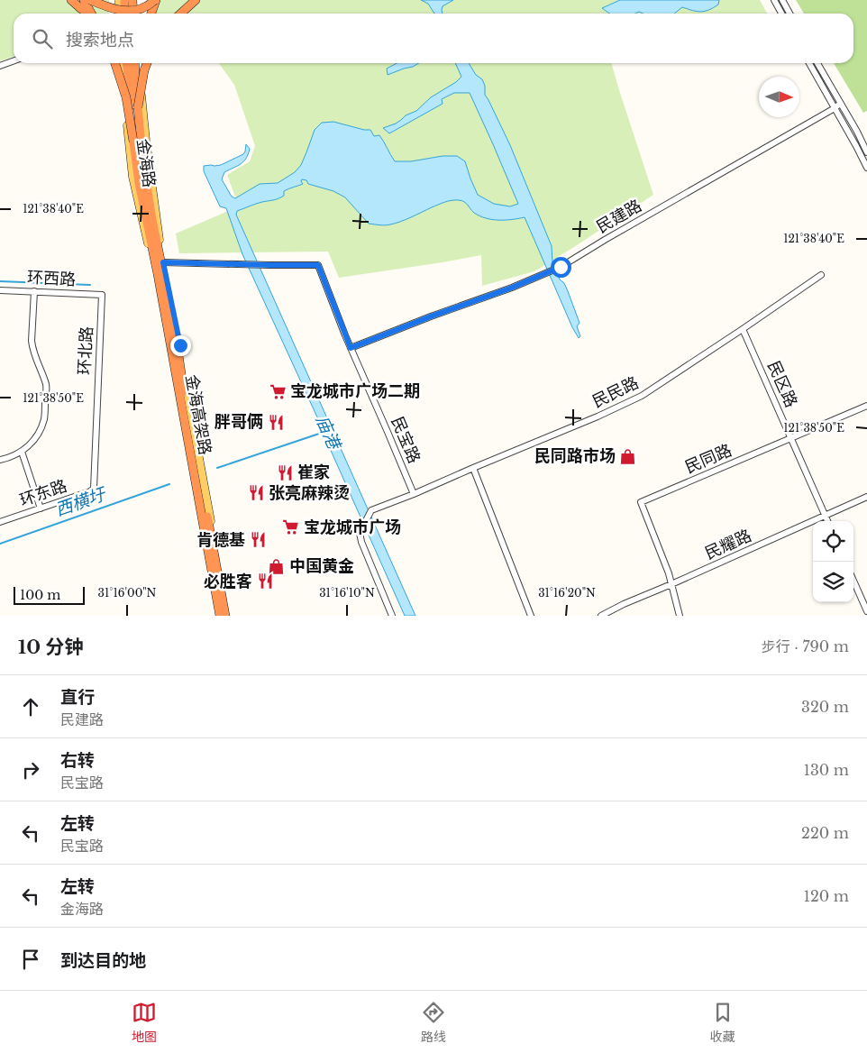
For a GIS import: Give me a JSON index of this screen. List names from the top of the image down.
{
  "streets": {
    "highway": ["金海高架路"],
    "main road": ["金海路"],
    "street": [
      "民建路",
      "环西路",
      "环北路",
      "民区路",
      "民民路",
      "民宝路",
      "民同路",
      "环东路",
      "民耀路"
    ]
  },
  "crossings": [
    ["金海路", "金海高架路"],
    ["金海路", "民宝路"],
    ["民建路", "民宝路"],
    ["环西路", "环北路"],
    ["环北路", "环东路"],
    ["民区路", "民民路"],
    ["民区路", "民同路"],
    ["民区路", "民耀路"],
    ["民民路", "民宝路"],
    ["民同路", "民耀路"]
  ],
  "water": ["庙港", "西横圩"],
  "places": {
    "supermarket": ["宝龙城市广场二期", "宝龙城市广场"],
    "restaurant": [
      "胖哥俩",
      "崔家",
      "张亮麻辣烫",
      "肯德基",
      "必胜客"
    ],
    "shop": ["民同路市场", "中国黄金"]
  },
  "scale_bar": "100 m",
  "north": "right",
  "page": {
    "search": "搜索地点",
    "scale": "100 m",
    "heading": ["10 分钟", "步行 · 790 m"],
    "list": [
      ["直行", "民建路", "320 m"],
      ["右转", "民宝路", "130 m"],
      ["左转", "民宝路", "220 m"],
      ["左转", "金海路", "120 m"],
      "到达目的地"
    ],
    "nav": ["地图", "路线", "收藏"]
  },
  "coordinates": [
    "121°38'40\"E",
    "121°38'50\"E",
    "31°16'00\"N",
    "31°16'10\"N",
    "31°16'20\"N"
  ]
}
